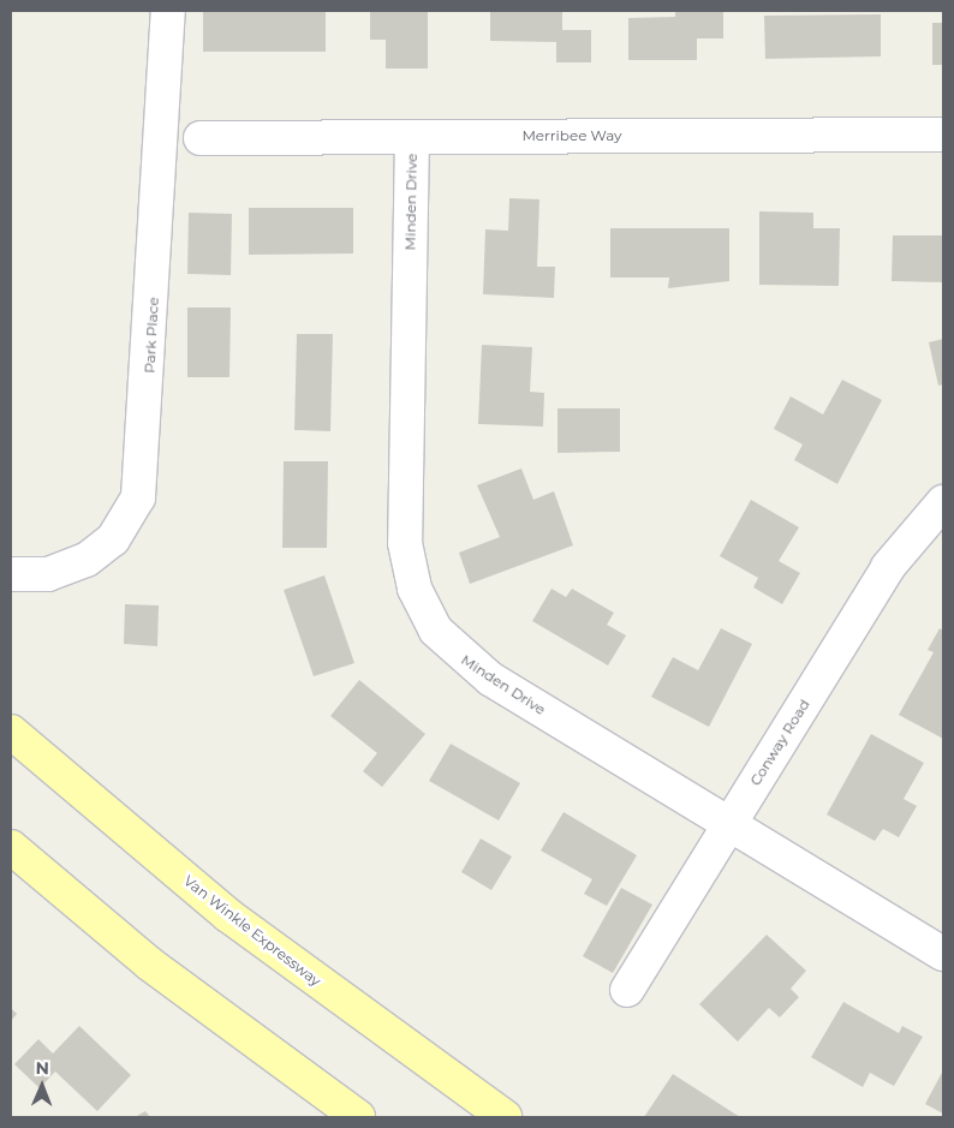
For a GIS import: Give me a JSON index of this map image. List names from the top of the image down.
{
  "streets": {
    "main road": ["Van Winkle Expressway"],
    "street": [
      "Merribee Way",
      "Minden Drive",
      "Park Place",
      "Conway Road"
    ]
  },
  "crossings": [
    ["Merribee Way", "Minden Drive"],
    ["Minden Drive", "Conway Road"]
  ],
  "north": "top"
}
